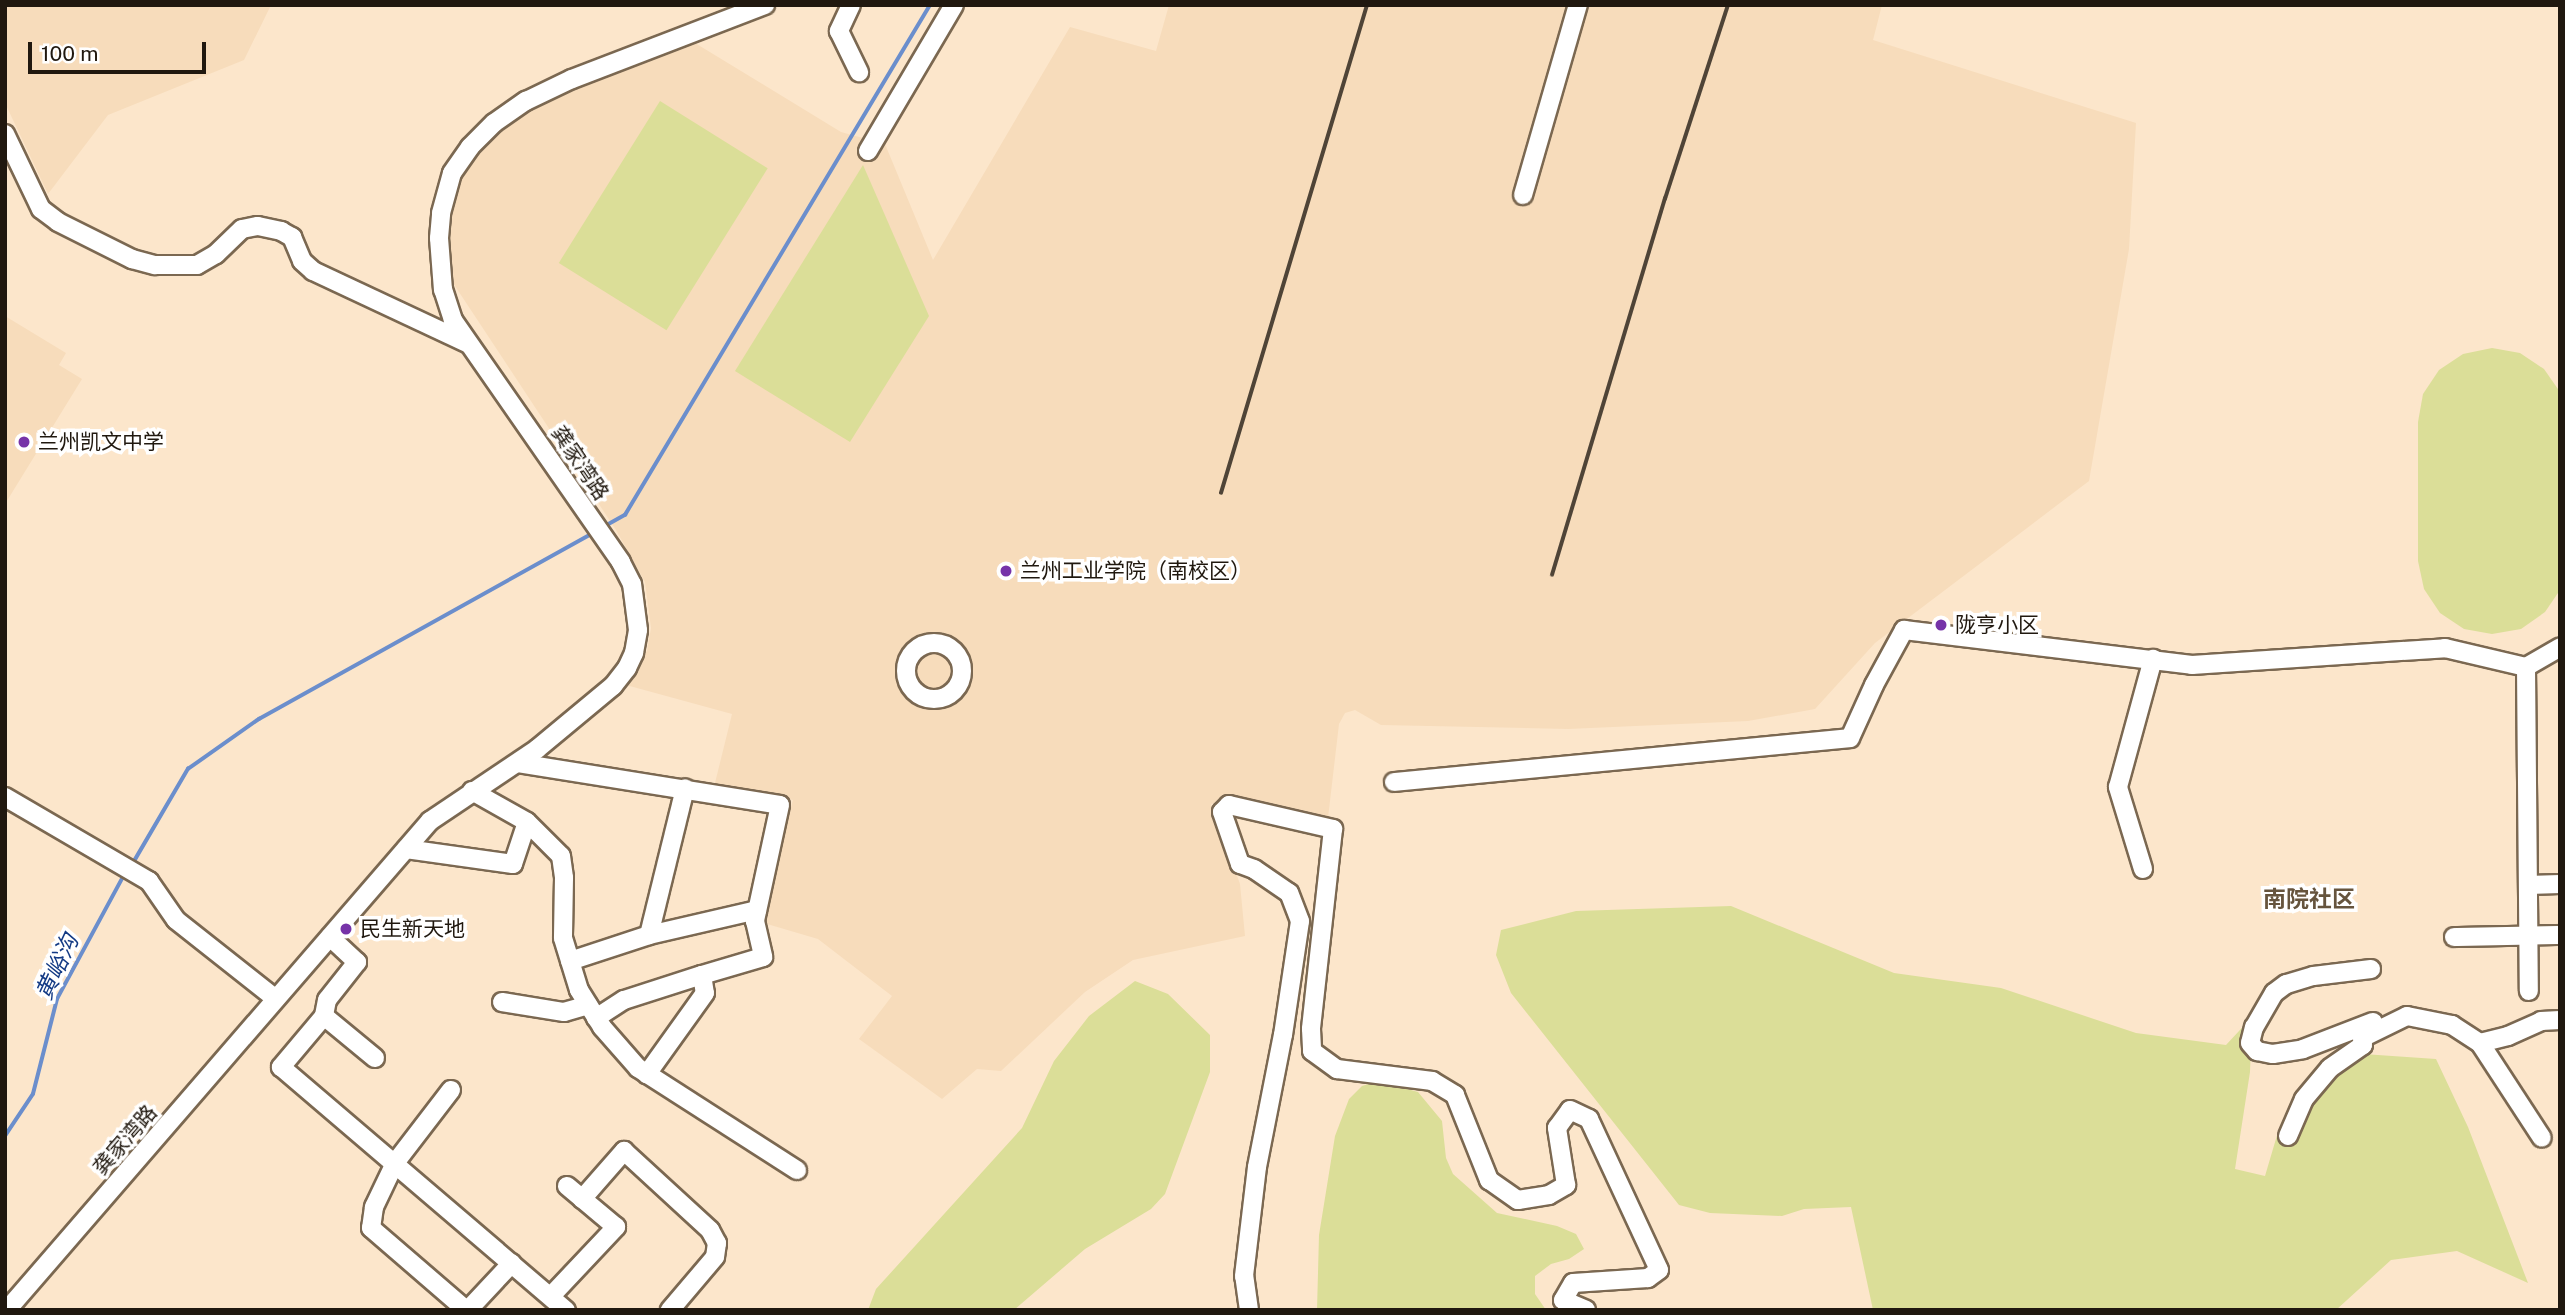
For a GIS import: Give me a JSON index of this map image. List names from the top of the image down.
{
  "streets": {
    "street": ["龚家湾路"]
  },
  "districts": ["南院社区"],
  "water": ["黄峪沟"],
  "places": [
    "兰州凯文中学",
    "兰州工业学院（南校区）",
    "陇亨小区",
    "民生新天地"
  ],
  "scale_bar": "100 m"
}
